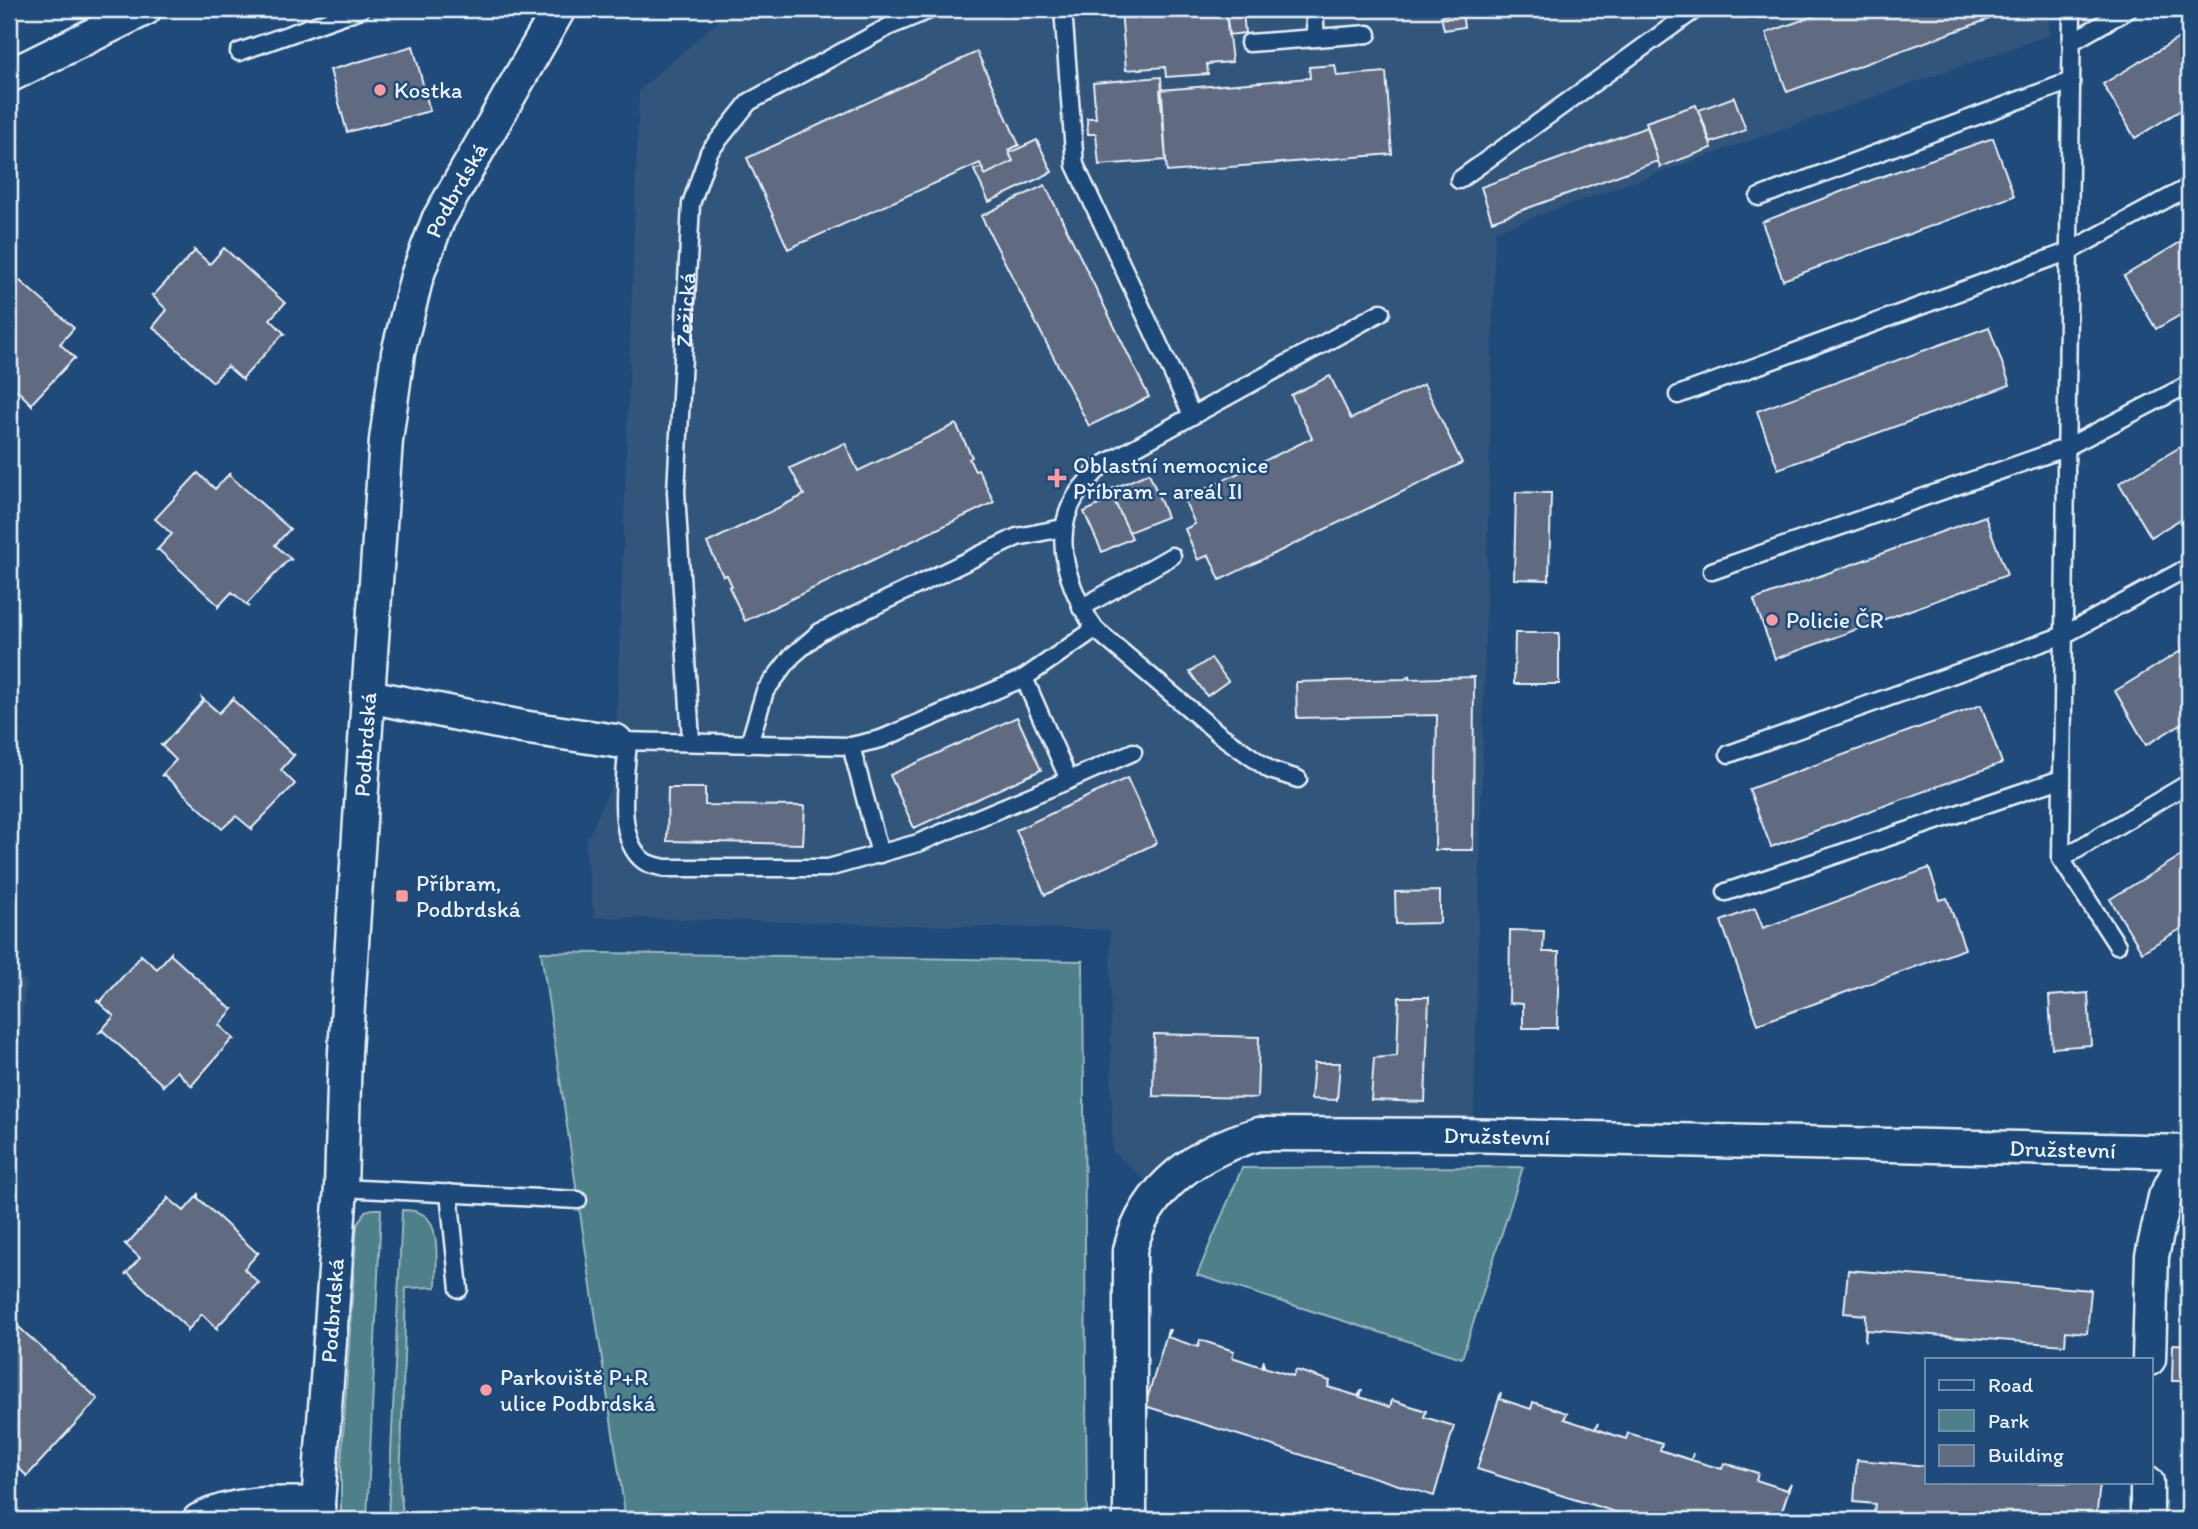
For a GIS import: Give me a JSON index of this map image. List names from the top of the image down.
{
  "streets": {
    "street": ["Podbrdská", "Družstevní"],
    "lane": ["Žežická"]
  },
  "places": {
    "other": ["Kostka", "Policie ČR", "Parkoviště P+R ulice Podbrdská"],
    "health": ["Oblastní nemocnice Příbram - areál II"],
    "transit": ["Příbram, Podbrdská"]
  },
  "legend": ["Road", "Park", "Building"]
}
